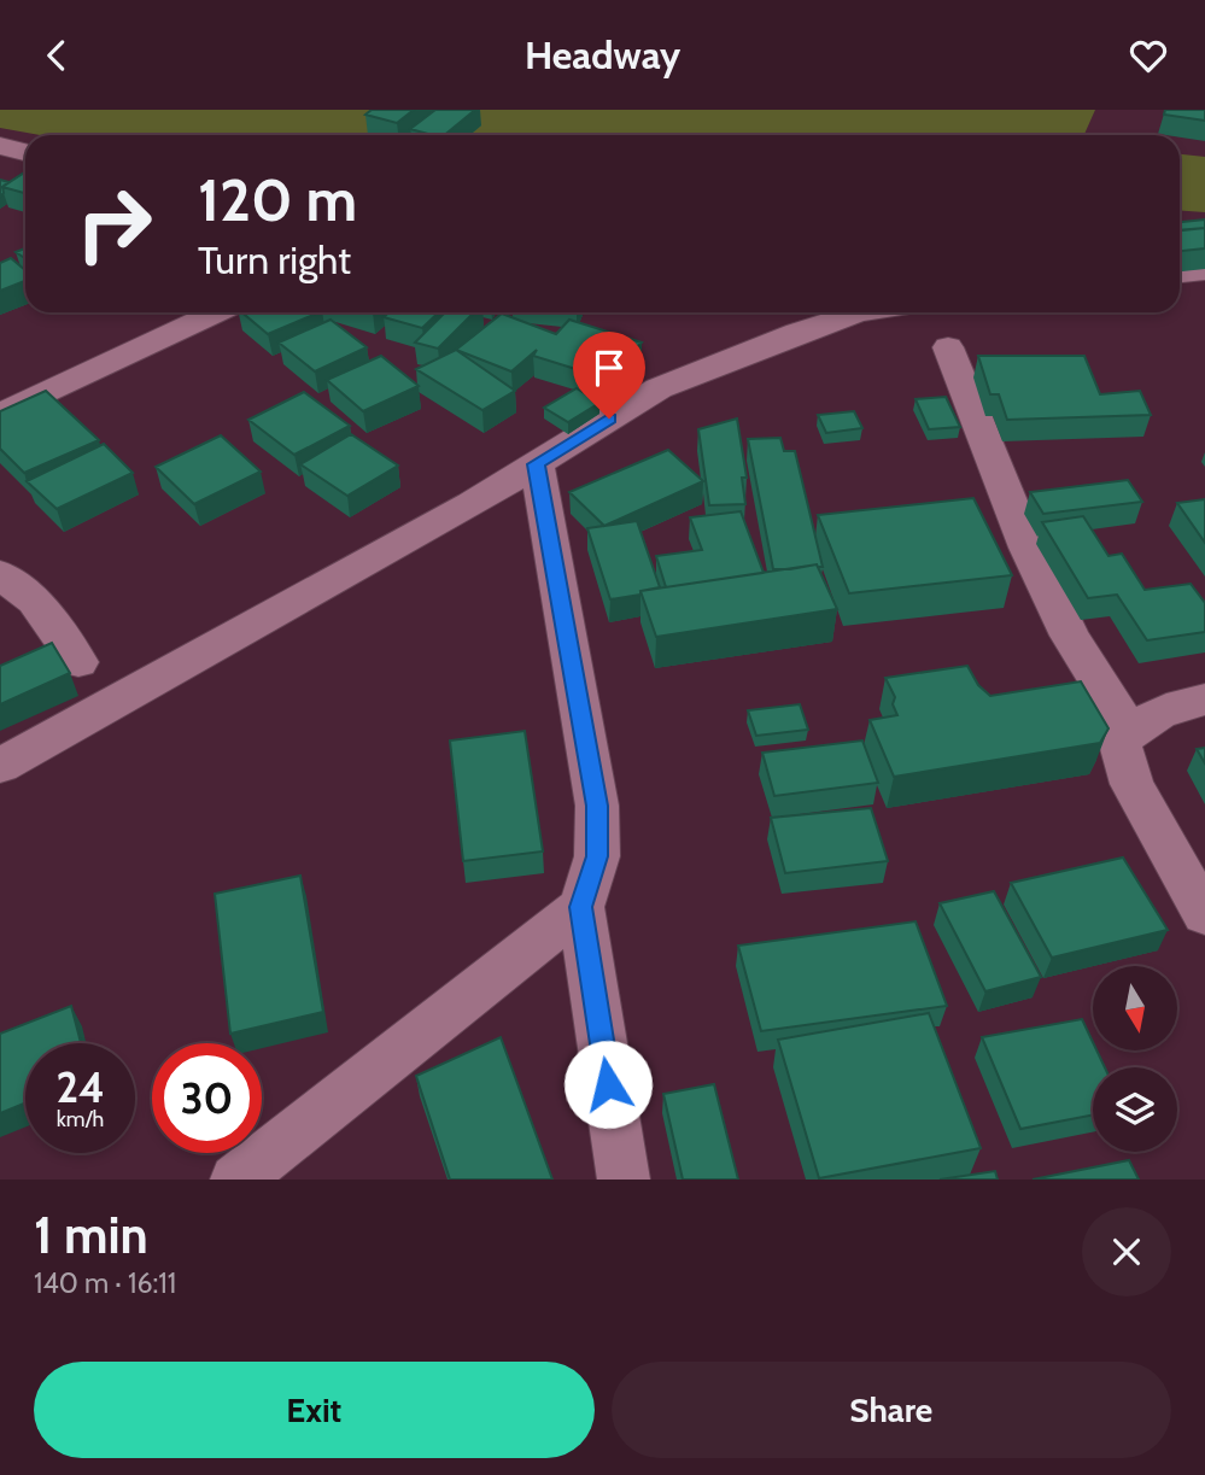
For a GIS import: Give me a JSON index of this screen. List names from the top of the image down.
{
  "north": "bottom",
  "page": {
    "header": "Headway",
    "turn": ["120 m", "Turn right"],
    "speed": "24 km/h",
    "limit": "30",
    "heading": ["1 min", "140 m · 16:11"],
    "buttons": ["Exit", "Share"]
  }
}
